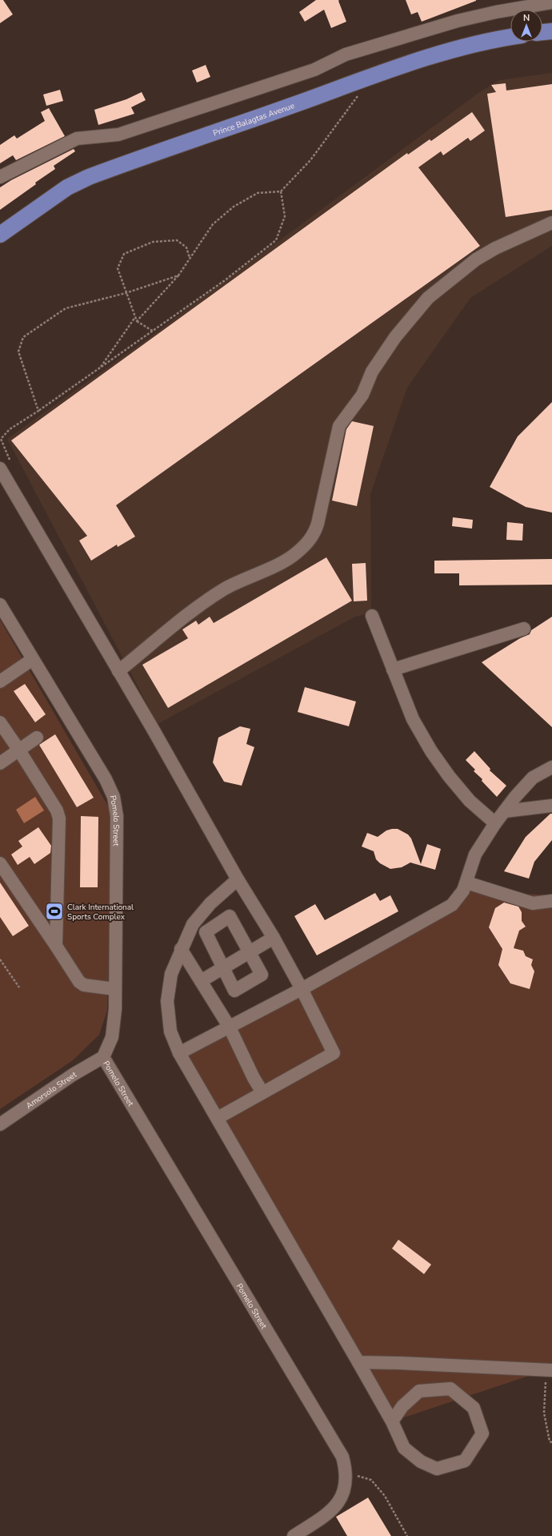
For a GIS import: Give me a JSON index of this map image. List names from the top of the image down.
{
  "streets": {
    "main road": ["Prince Balagtas Avenue"],
    "street": ["Pomelo Street", "Amorsolo Street"]
  },
  "crossings": [
    ["Pomelo Street", "Amorsolo Street"]
  ],
  "places": {
    "sports": ["Clark International Sports Complex"]
  },
  "north": "top"
}
